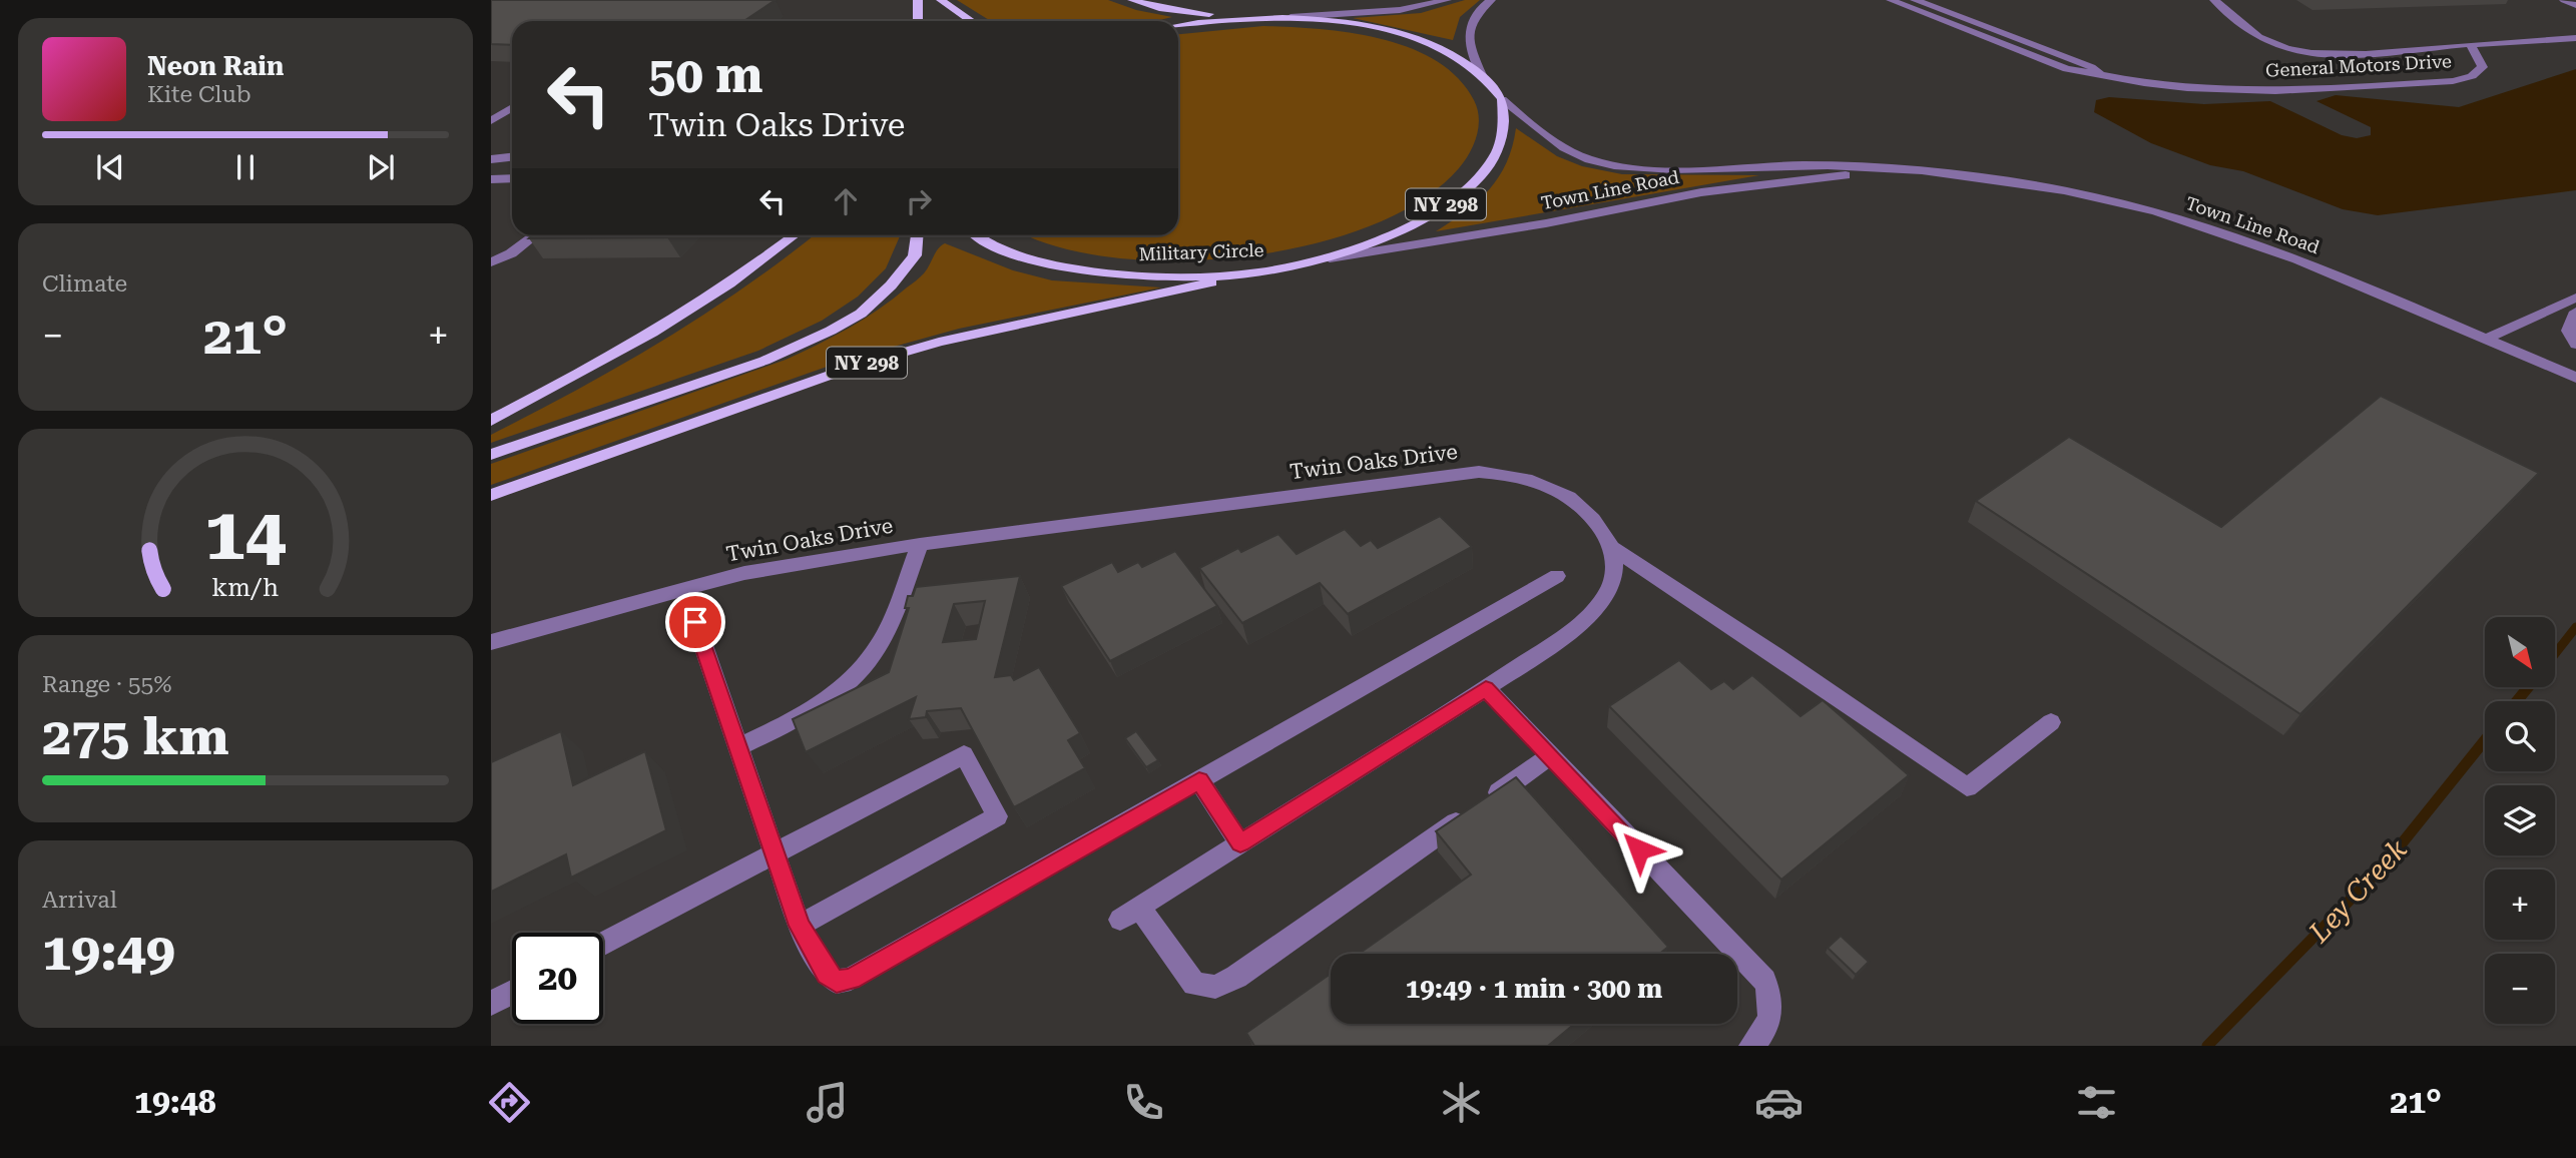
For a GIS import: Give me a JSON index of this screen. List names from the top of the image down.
{
  "streets": {
    "main road": ["NY 298", "Military Circle"],
    "street": ["General Motors Drive", "Town Line Road", "Twin Oaks Drive"]
  },
  "crossings": [
    ["Town Line Road", "Military Circle"],
    ["NY 298", "Military Circle"]
  ],
  "water": ["Ley Creek"],
  "north": "bottom right",
  "page": {
    "turn": ["50 m", "Twin Oaks Drive"],
    "song": ["Neon Rain", "Kite Club"],
    "tile": [
      "Climate",
      ["Range · 55%", "275 km"],
      ["Arrival", "19:49"]
    ],
    "heat": ["−", "21°", "+"],
    "map_buttons": ["+", "−"],
    "limit": "20",
    "trip": "19:49 · 1 min · 300 m",
    "tabs": ["19:48", "21°"],
    "gauge": ["14", "km/h"]
  }
}
